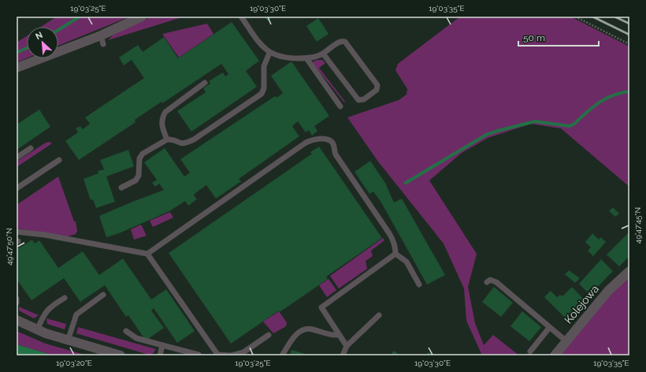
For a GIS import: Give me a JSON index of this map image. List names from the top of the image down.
{
  "streets": {
    "street": ["Kolejowa"]
  },
  "scale_bar": "50 m",
  "north": "top left",
  "coordinates": [
    "19°03'25\"E",
    "19°03'30\"E",
    "19°03'35\"E",
    "49°47'45\"N",
    "49°47'50\"N",
    "19°03'20\"E"
  ]
}
